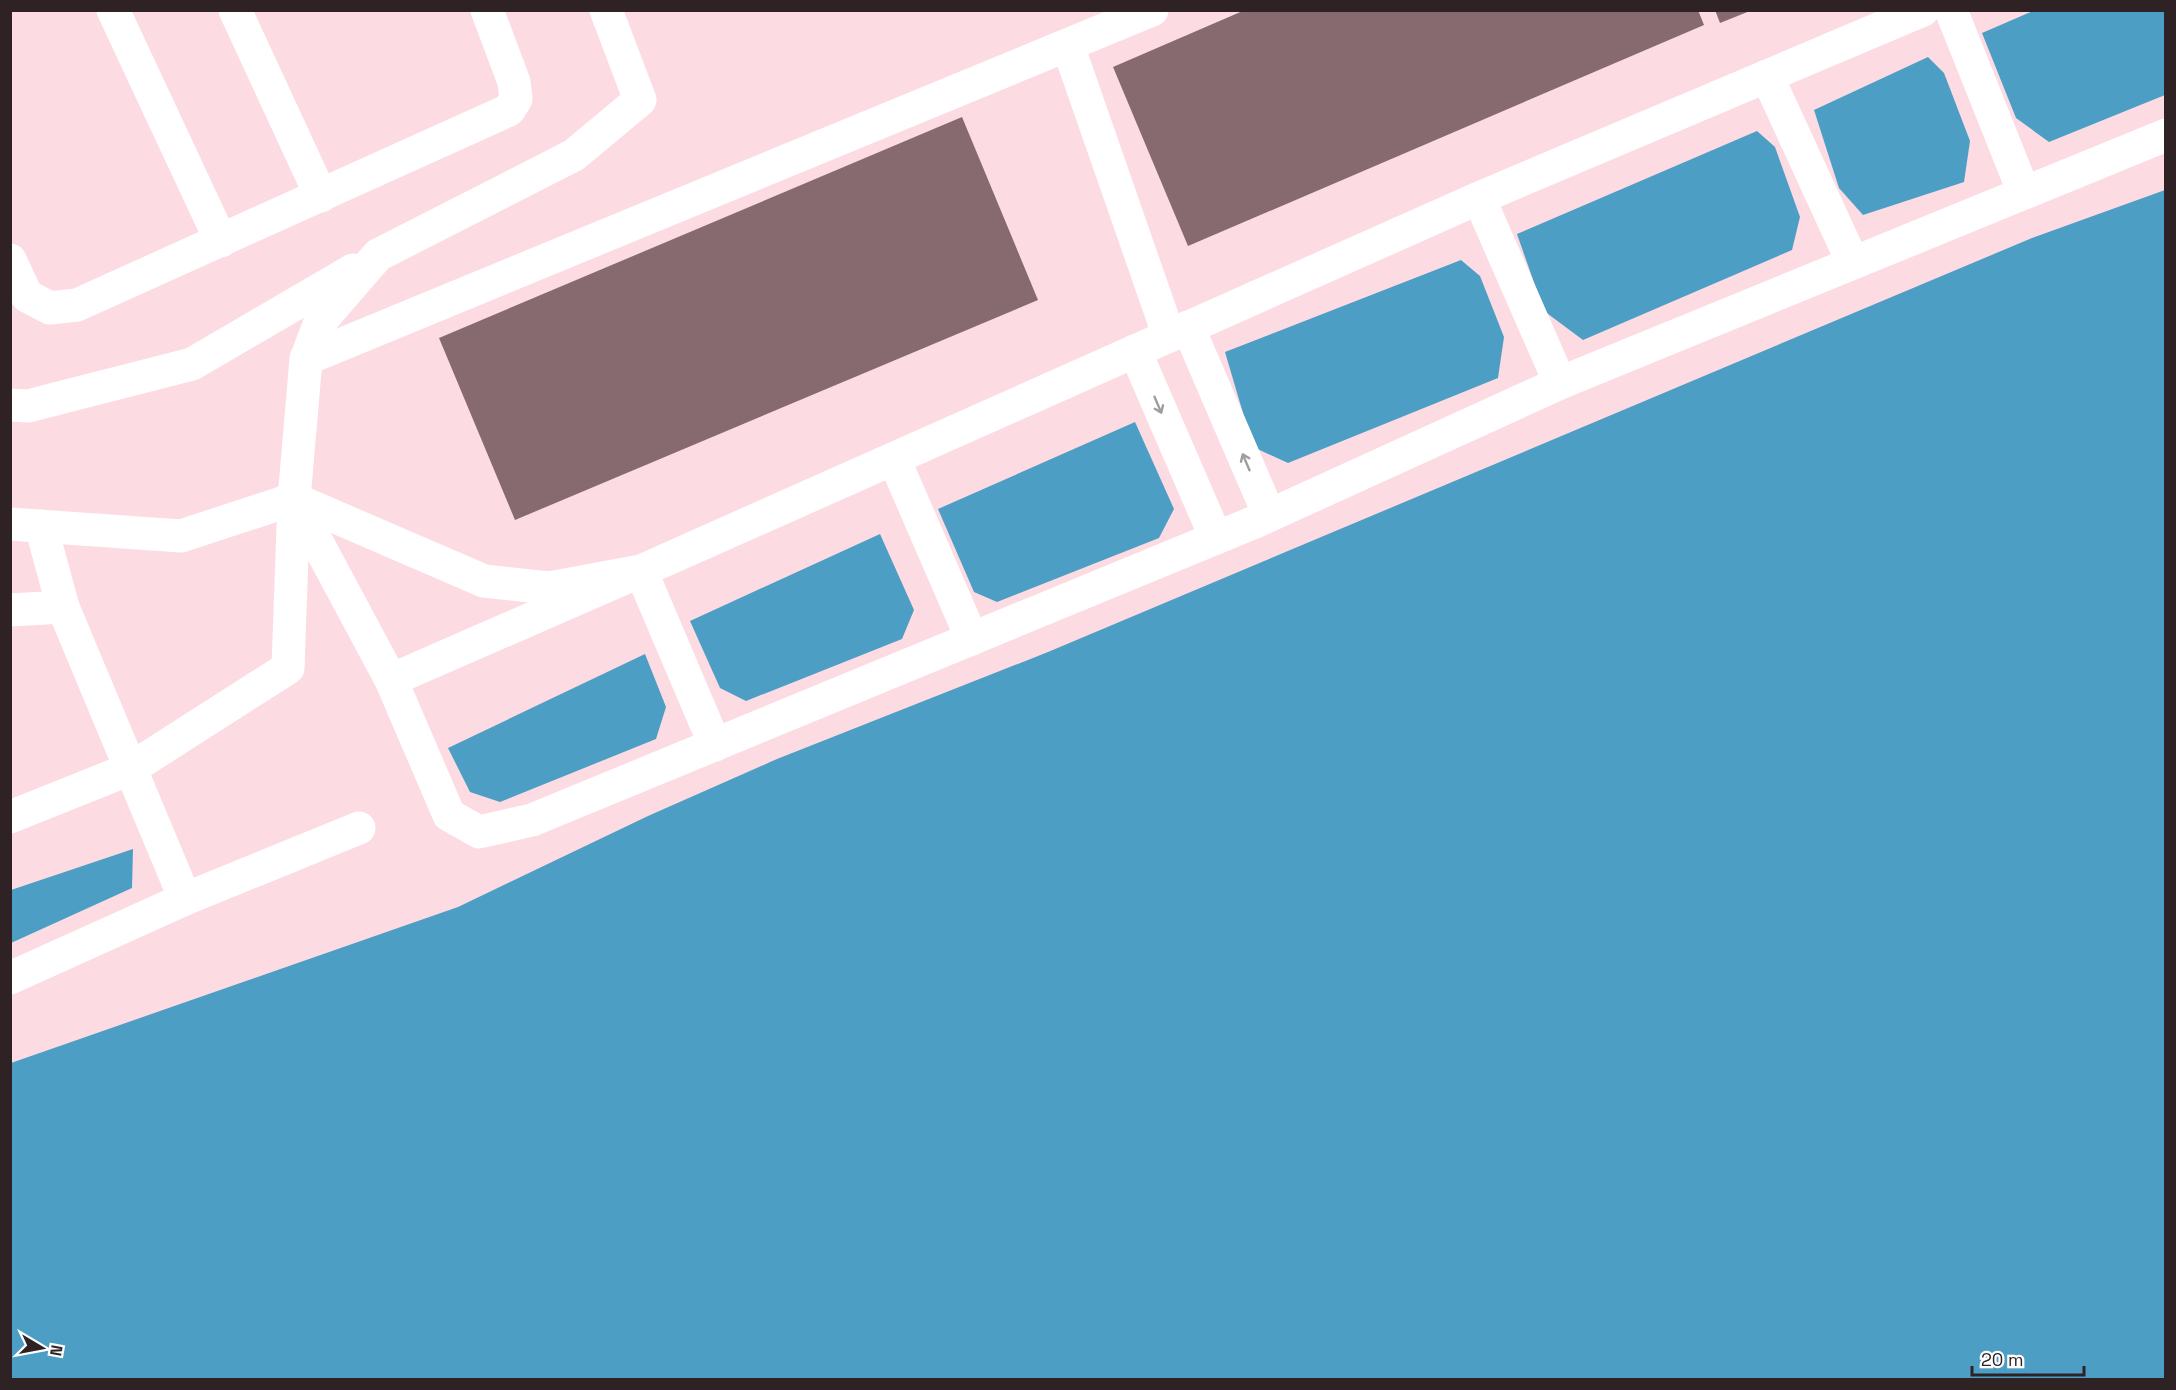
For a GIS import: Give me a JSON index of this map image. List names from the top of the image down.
{
  "scale_bar": "20 m",
  "north": "right"
}
